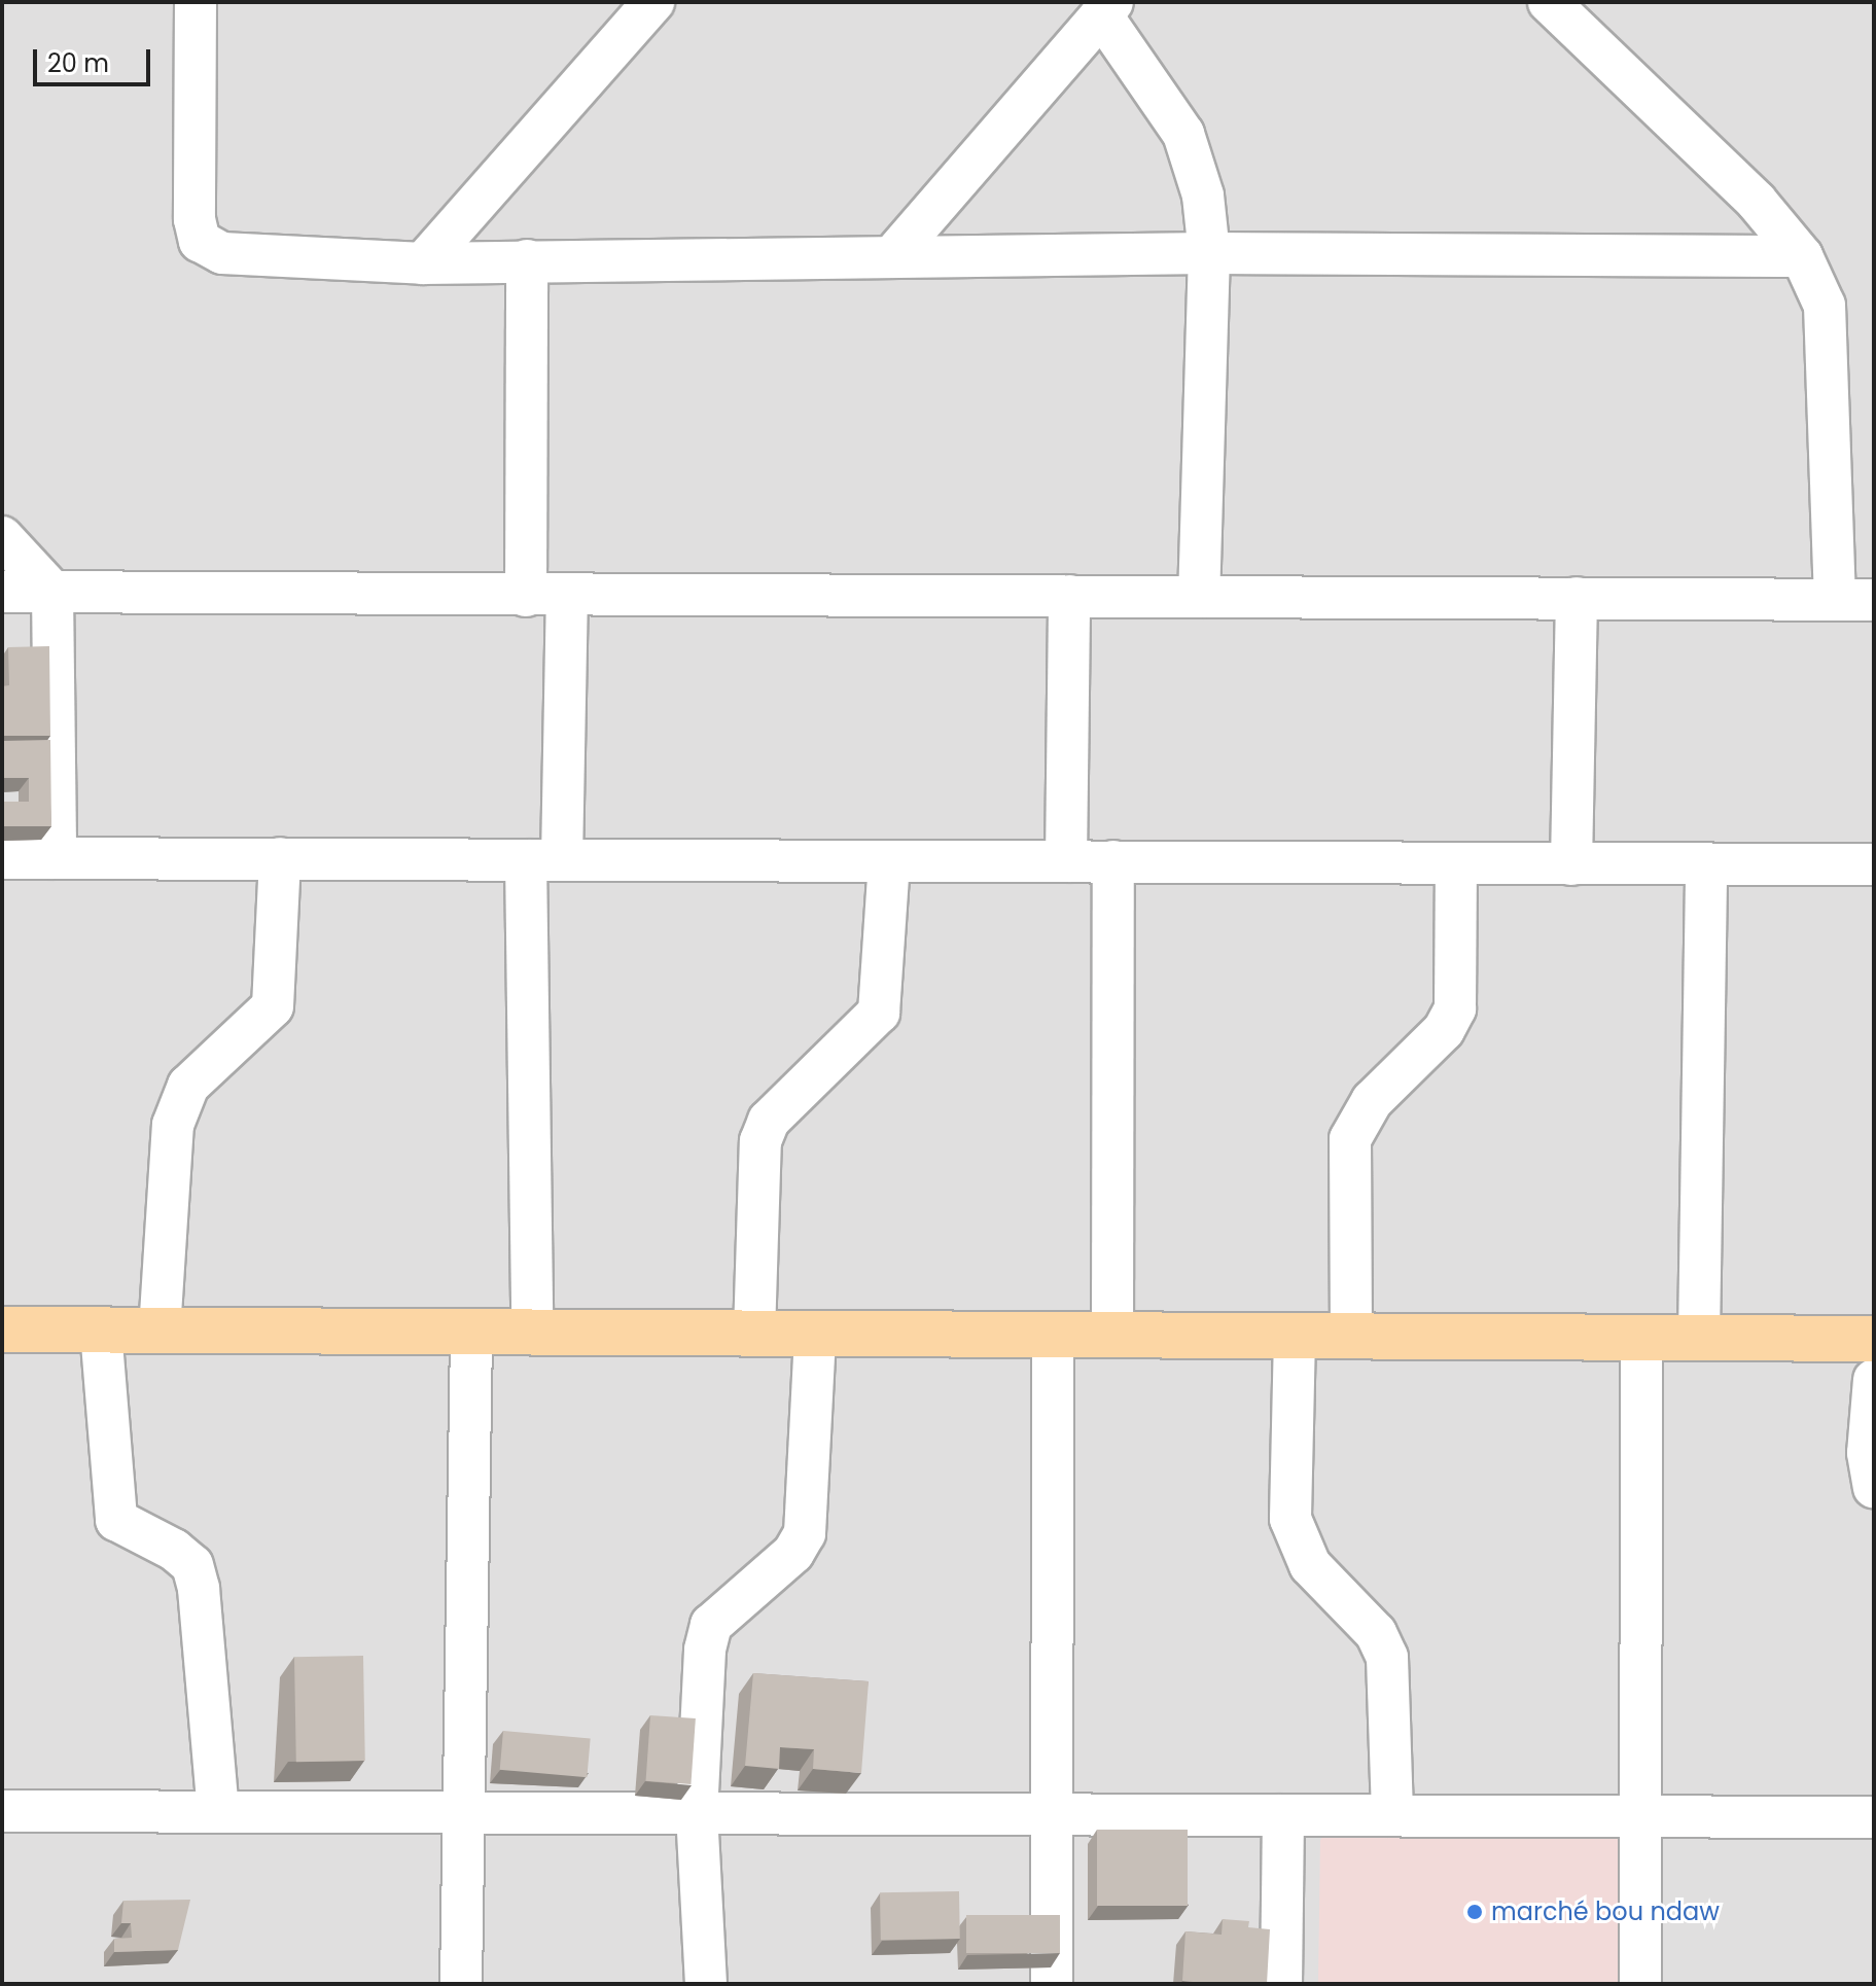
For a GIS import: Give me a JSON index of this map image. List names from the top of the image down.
{
  "places": ["marché bou ndaw"],
  "scale_bar": "20 m"
}
